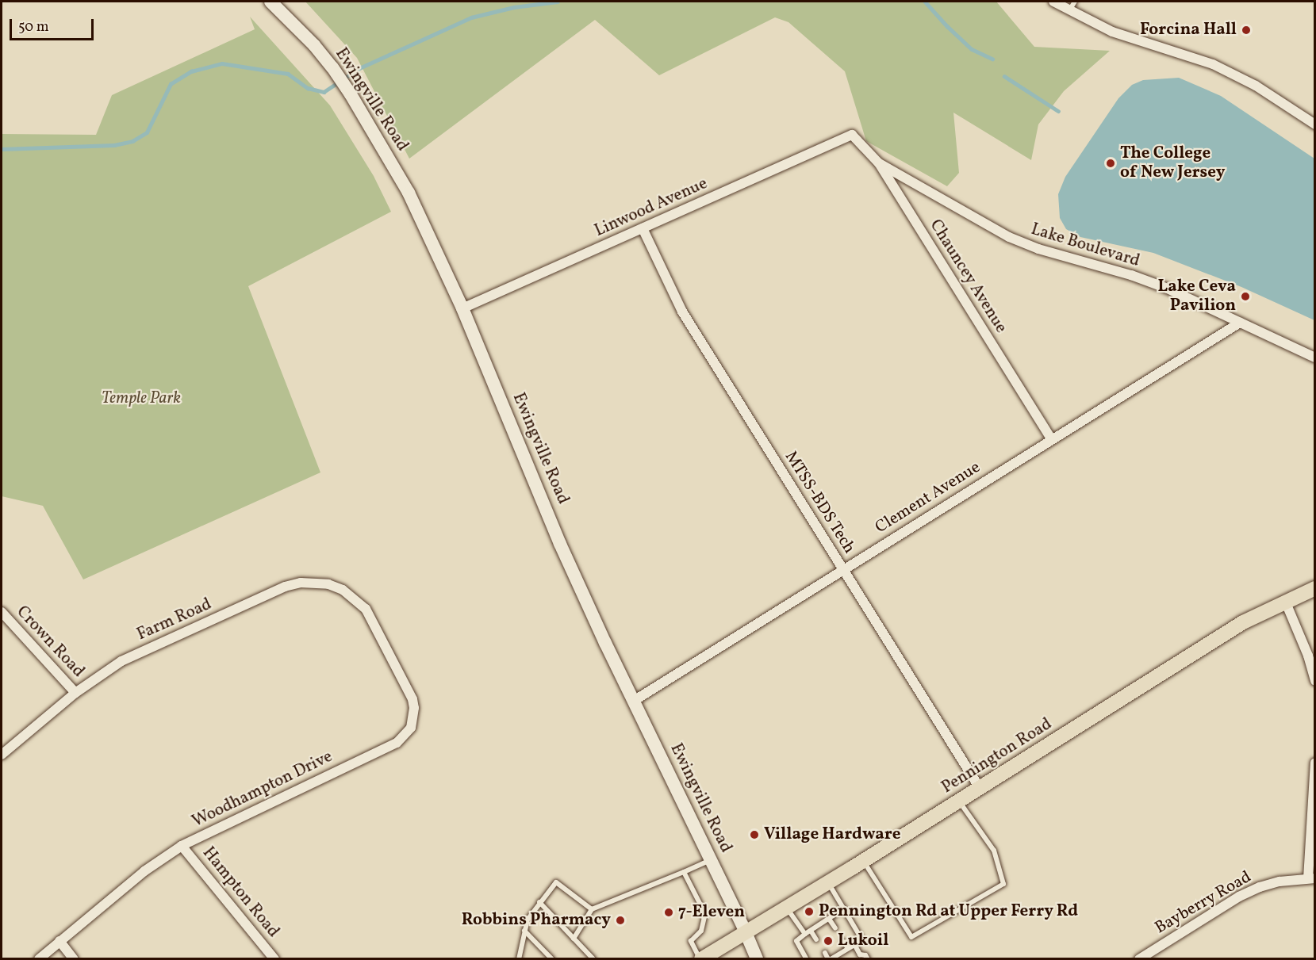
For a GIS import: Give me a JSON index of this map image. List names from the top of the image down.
{
  "streets": {
    "main road": ["Ewingville Road", "Pennington Road"],
    "street": [
      "Linwood Avenue",
      "Lake Boulevard",
      "Chauncey Avenue",
      "Clement Avenue",
      "MTSS-BDS Tech",
      "Farm Road",
      "Crown Road",
      "Woodhampton Drive",
      "Hampton Road",
      "Bayberry Road"
    ]
  },
  "crossings": [
    ["Ewingville Road", "Linwood Avenue"],
    ["Ewingville Road", "Clement Avenue"],
    ["Ewingville Road", "Pennington Road"],
    ["Linwood Avenue", "Chauncey Avenue"],
    ["Linwood Avenue", "MTSS-BDS Tech"],
    ["Lake Boulevard", "Chauncey Avenue"],
    ["Lake Boulevard", "Clement Avenue"],
    ["Chauncey Avenue", "Clement Avenue"],
    ["Clement Avenue", "MTSS-BDS Tech"],
    ["MTSS-BDS Tech", "Pennington Road"],
    ["Farm Road", "Crown Road"],
    ["Farm Road", "Woodhampton Drive"],
    ["Woodhampton Drive", "Hampton Road"]
  ],
  "parks": ["Temple Park"],
  "places": [
    "Forcina Hall",
    "The College of New Jersey",
    "Lake Ceva Pavilion",
    "Village Hardware",
    "Pennington Rd at Upper Ferry Rd",
    "7-Eleven",
    "Robbins Pharmacy",
    "Lukoil"
  ],
  "scale_bar": "50 m"
}
